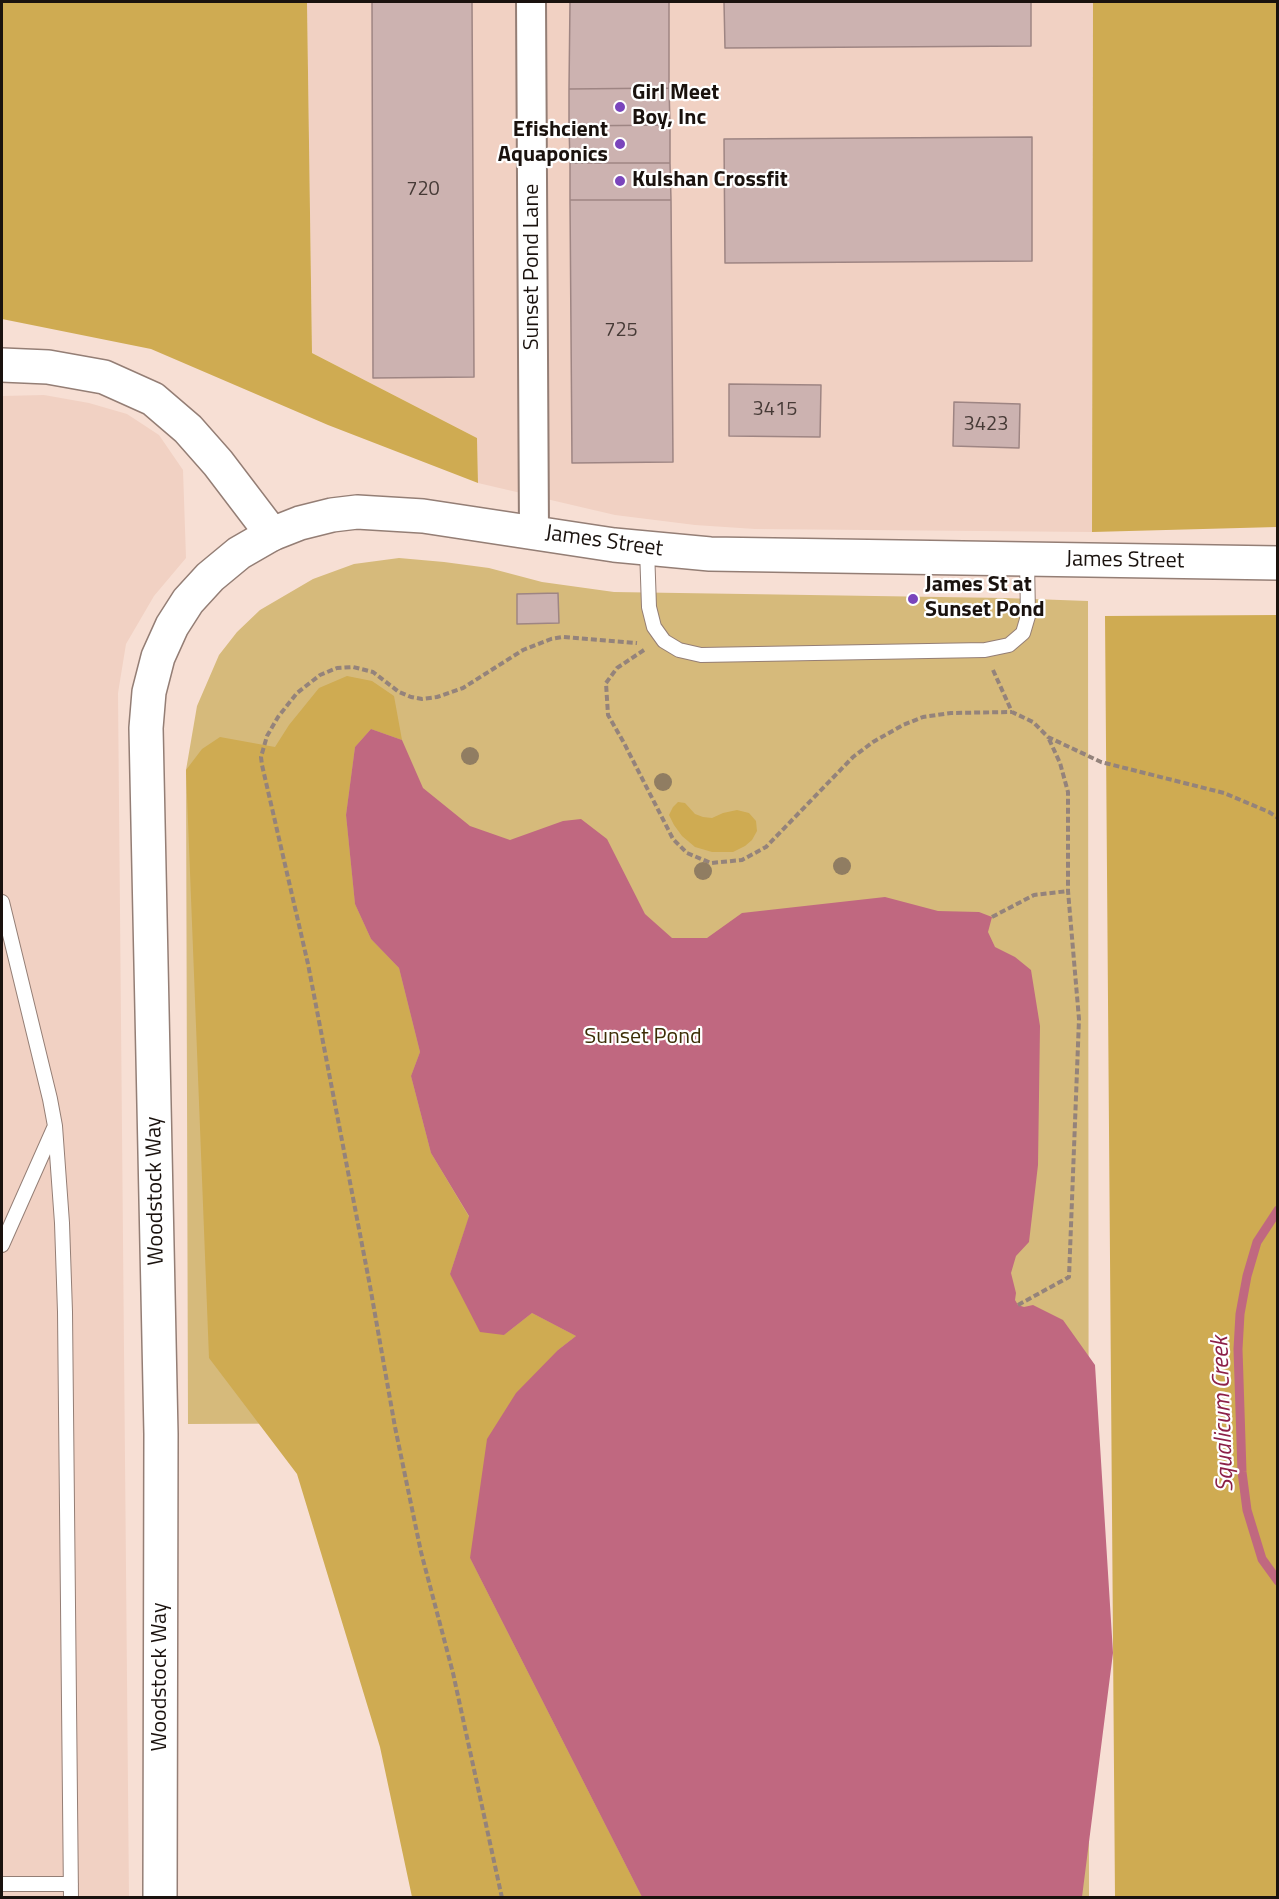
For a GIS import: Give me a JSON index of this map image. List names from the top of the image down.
{
  "streets": {
    "main road": ["James Street", "Woodstock Way"],
    "street": ["Sunset Pond Lane"]
  },
  "crossings": [
    ["Sunset Pond Lane", "James Street"],
    ["James Street", "Woodstock Way"]
  ],
  "water": ["Squalicum Creek"],
  "parks": ["Sunset Pond"],
  "places": [
    "Girl Meet Boy, Inc",
    "Efishcient Aquaponics",
    "Kulshan Crossfit",
    "James St at Sunset Pond"
  ],
  "house_numbers": [
    "720",
    "725",
    "3415",
    "3423"
  ]
}
